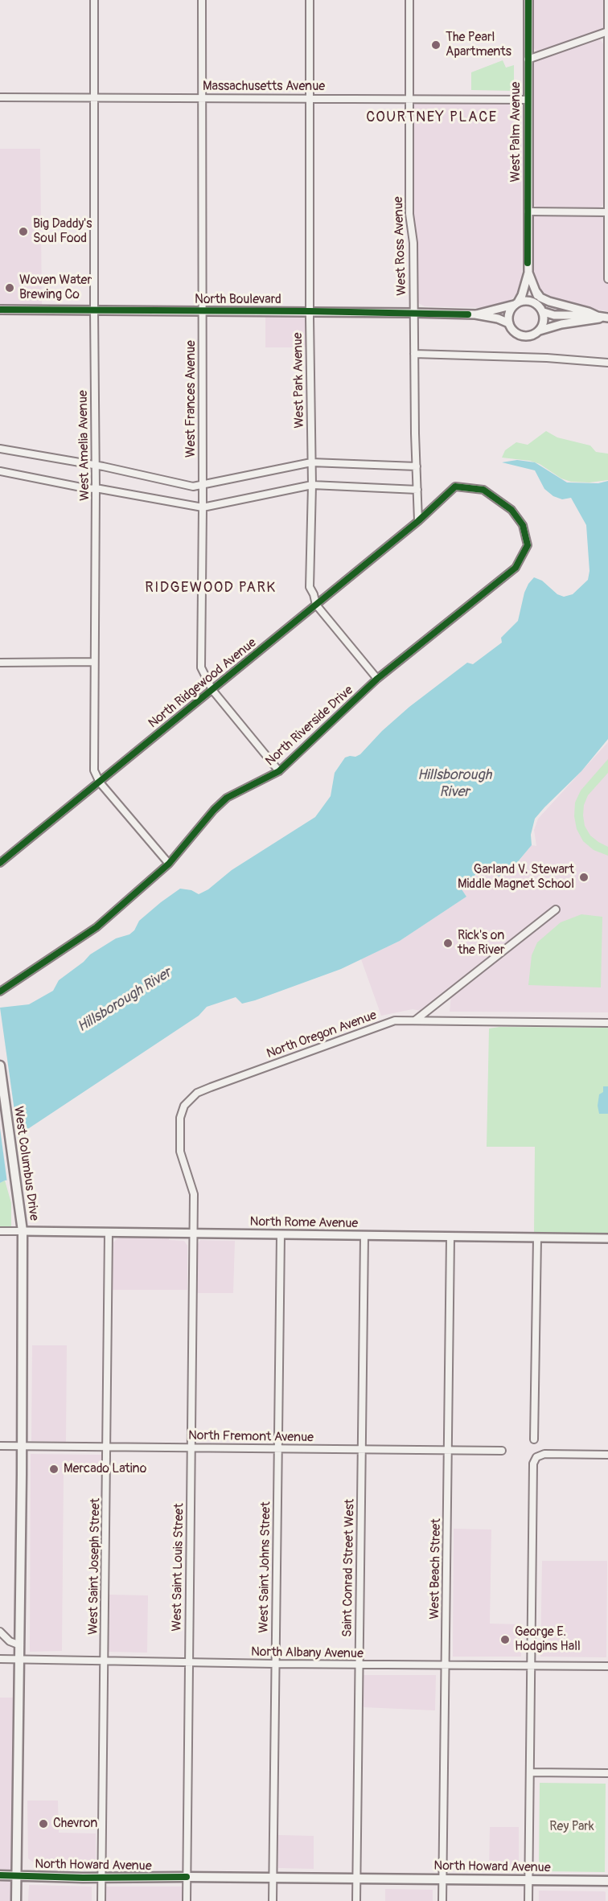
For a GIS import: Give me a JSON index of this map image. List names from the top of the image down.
{
  "streets": {
    "main road": ["West Columbus Drive", "North Howard Avenue"],
    "street": [
      "Massachusetts Avenue",
      "West Palm Avenue",
      "West Ross Avenue",
      "North Boulevard",
      "West Park Avenue",
      "West Frances Avenue",
      "West Amelia Avenue",
      "North Ridgewood Avenue",
      "North Riverside Drive",
      "North Oregon Avenue",
      "North Rome Avenue",
      "North Fremont Avenue",
      "West Saint Joseph Street",
      "West Saint Louis Street",
      "West Saint Johns Street",
      "Saint Conrad Street West",
      "West Beach Street",
      "North Albany Avenue"
    ]
  },
  "crossings": [
    ["Massachusetts Avenue", "West Palm Avenue"],
    ["Massachusetts Avenue", "West Ross Avenue"],
    ["Massachusetts Avenue", "West Park Avenue"],
    ["Massachusetts Avenue", "West Frances Avenue"],
    ["Massachusetts Avenue", "West Amelia Avenue"],
    ["West Palm Avenue", "North Boulevard"],
    ["West Ross Avenue", "North Boulevard"],
    ["West Ross Avenue", "North Ridgewood Avenue"],
    ["North Boulevard", "West Park Avenue"],
    ["North Boulevard", "West Frances Avenue"],
    ["North Boulevard", "West Amelia Avenue"],
    ["West Park Avenue", "North Ridgewood Avenue"],
    ["West Park Avenue", "North Riverside Drive"],
    ["West Frances Avenue", "North Ridgewood Avenue"],
    ["West Frances Avenue", "North Riverside Drive"],
    ["West Amelia Avenue", "North Ridgewood Avenue"],
    ["West Amelia Avenue", "North Riverside Drive"],
    ["North Ridgewood Avenue", "North Riverside Drive"],
    ["North Oregon Avenue", "North Rome Avenue"],
    ["North Oregon Avenue", "West Saint Louis Street"],
    ["West Columbus Drive", "North Rome Avenue"],
    ["West Columbus Drive", "North Fremont Avenue"],
    ["West Columbus Drive", "North Albany Avenue"],
    ["West Columbus Drive", "North Howard Avenue"],
    ["North Rome Avenue", "West Saint Joseph Street"],
    ["North Rome Avenue", "West Saint Louis Street"],
    ["North Rome Avenue", "West Saint Johns Street"],
    ["North Rome Avenue", "Saint Conrad Street West"],
    ["North Rome Avenue", "West Beach Street"],
    ["North Fremont Avenue", "West Saint Joseph Street"],
    ["North Fremont Avenue", "West Saint Louis Street"],
    ["North Fremont Avenue", "West Saint Johns Street"],
    ["North Fremont Avenue", "Saint Conrad Street West"],
    ["North Fremont Avenue", "West Beach Street"],
    ["West Saint Joseph Street", "North Albany Avenue"],
    ["West Saint Joseph Street", "North Howard Avenue"],
    ["West Saint Louis Street", "North Albany Avenue"],
    ["West Saint Louis Street", "North Howard Avenue"],
    ["West Saint Johns Street", "North Albany Avenue"],
    ["West Saint Johns Street", "North Howard Avenue"],
    ["Saint Conrad Street West", "North Albany Avenue"],
    ["Saint Conrad Street West", "North Howard Avenue"],
    ["West Beach Street", "North Albany Avenue"],
    ["West Beach Street", "North Howard Avenue"]
  ],
  "districts": ["COURTNEY PLACE", "RIDGEWOOD PARK"],
  "water": ["Hillsborough River"],
  "parks": ["Rey Park"],
  "places": [
    "The Pearl Apartments",
    "Big Daddy's Soul Food",
    "Woven Water Brewing Co",
    "Garland V. Stewart Middle Magnet School",
    "Rick's on the River",
    "Mercado Latino",
    "George E. Hodgins Hall",
    "Chevron"
  ]
}
